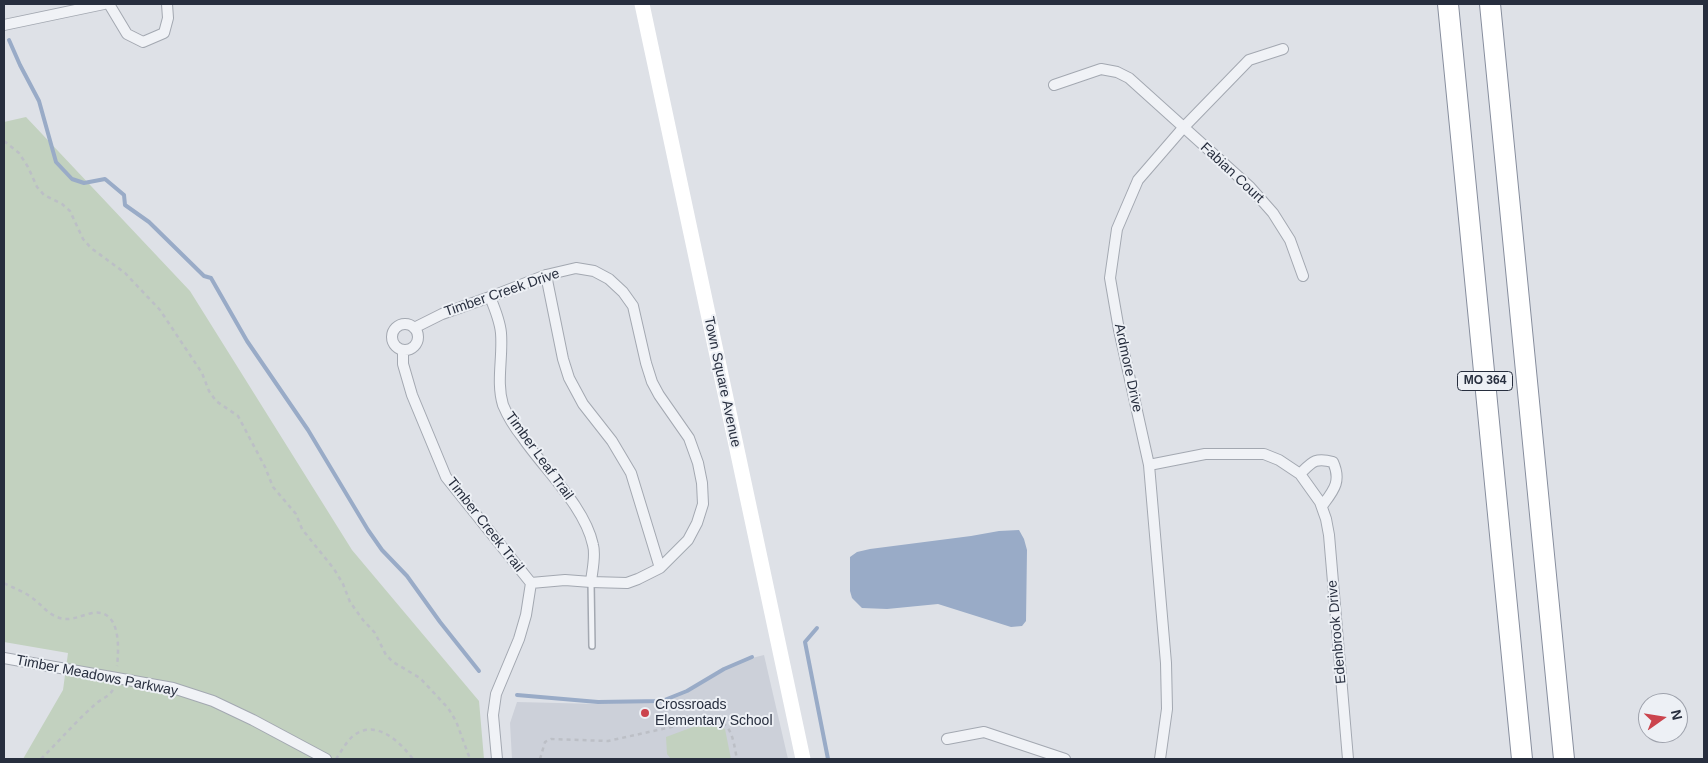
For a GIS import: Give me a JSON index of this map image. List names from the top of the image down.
{
  "streets": {
    "highway": ["MO 364"],
    "main road": ["Town Square Avenue"],
    "street": [
      "Fabian Court",
      "Timber Creek Drive",
      "Ardmore Drive",
      "Timber Leaf Trail",
      "Timber Creek Trail",
      "Edenbrook Drive",
      "Timber Meadows Parkway"
    ]
  },
  "crossings": [
    ["Fabian Court", "Ardmore Drive"],
    ["Timber Creek Drive", "Timber Leaf Trail"],
    ["Timber Creek Drive", "Timber Creek Trail"],
    ["Ardmore Drive", "Edenbrook Drive"]
  ],
  "places": ["Crossroads Elementary School"],
  "north": "right"
}
